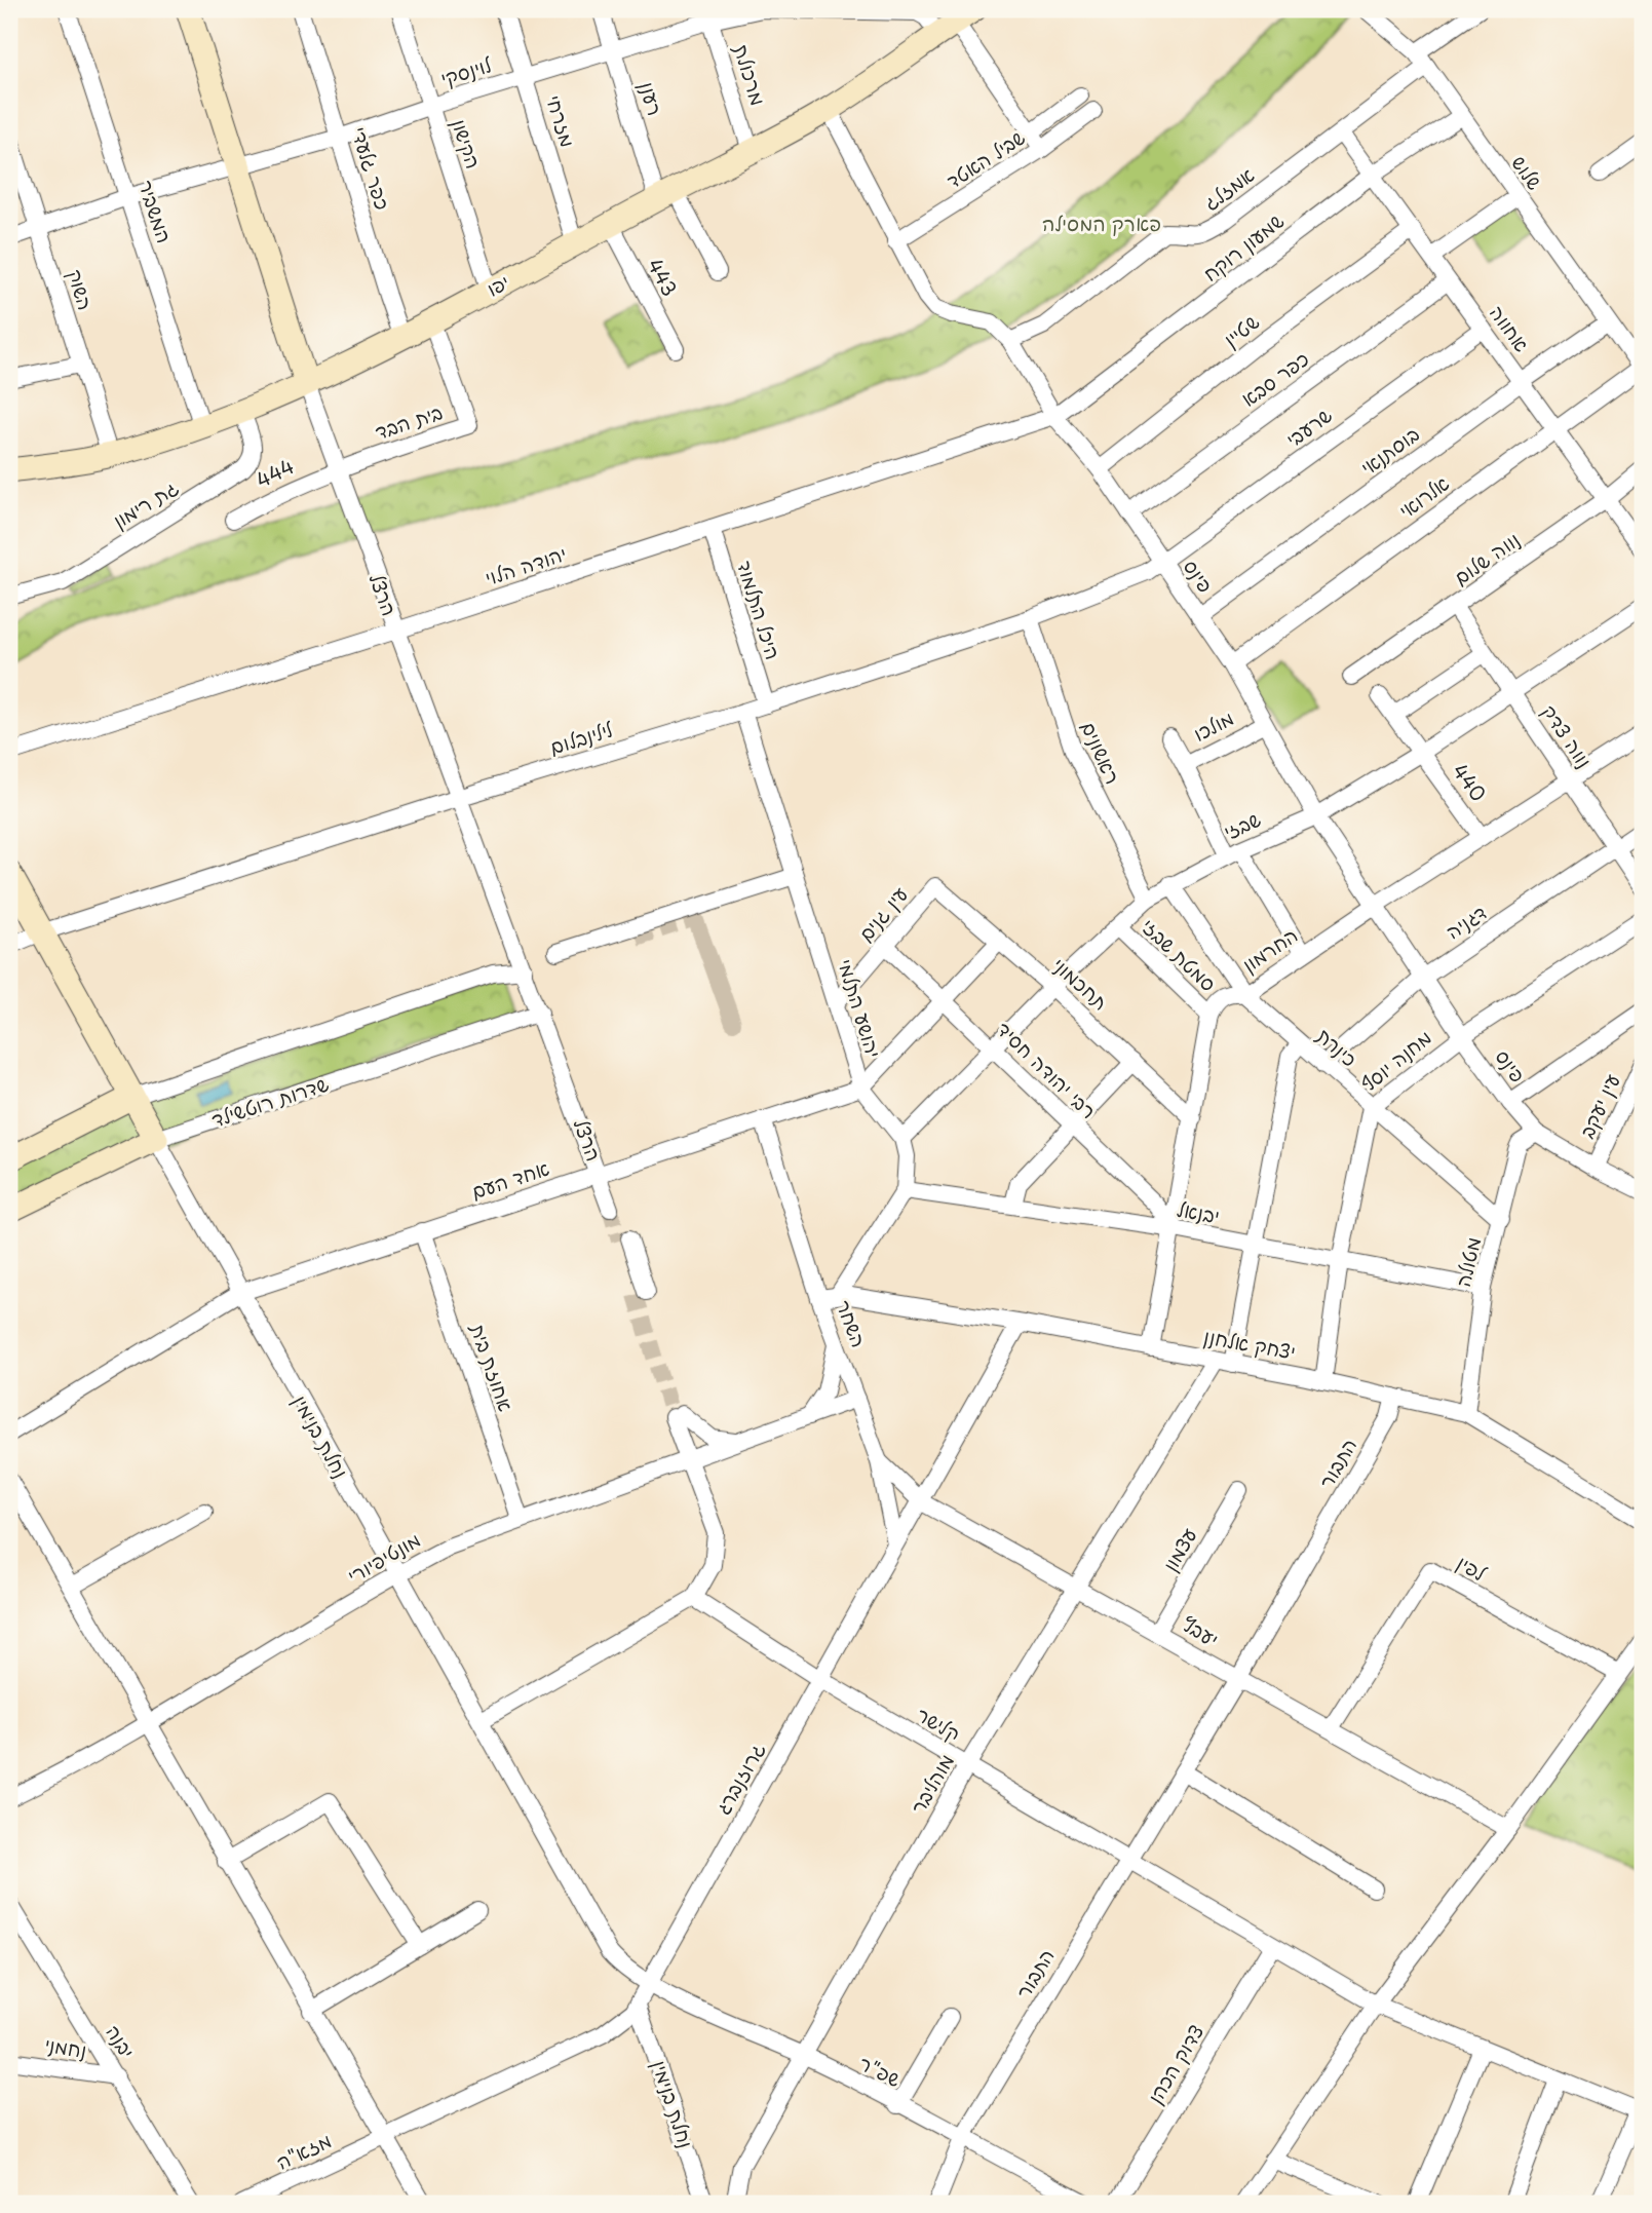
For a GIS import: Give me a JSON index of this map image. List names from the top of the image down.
{
  "streets": {
    "street": [
      "לוינסקי",
      "מרכולת",
      "רענן",
      "מזרחי",
      "הקישון",
      "שביל האטד",
      "כפר גלעדי",
      "שלוש",
      "אמזלג",
      "המשביר",
      "שמעון רוקח",
      "443",
      "יפו",
      "השוק",
      "אחווה",
      "שטיין",
      "כפר סבא",
      "בית הבד",
      "שרעבי",
      "בוסתנאי",
      "444",
      "אלרואי",
      "גת רימון",
      "נווה שלום",
      "יהודה הלוי",
      "פינס",
      "הרצל",
      "היכל התלמוד",
      "מולכו",
      "נווה צדק",
      "לילינבלום",
      "ראשונים",
      "440",
      "שבזי",
      "עין גנים",
      "דגניה",
      "החרמון",
      "סמטת שבזי",
      "תחכמוני",
      "יהושע התלמי",
      "כינרת",
      "מחנה יוסף",
      "רבי יהודה חסיד",
      "שדרות רוטשילד",
      "עין יעקב",
      "אחד העם",
      "יבנאל",
      "מטולה",
      "השחר",
      "יצחק אלחנן",
      "אחוזת בית",
      "נחלת בנימין",
      "התבור",
      "עצמון",
      "מונטיפיורי",
      "לפין",
      "יעבץ",
      "קלישר",
      "גרוזנברג",
      "מוהליבר",
      "יבנה",
      "נחמני",
      "צדוק הכהן",
      "שפ\"ר",
      "מזא\"ה"
    ]
  },
  "crossings": [
    ["לוינסקי", "מרכולת"],
    ["לוינסקי", "רענן"],
    ["לוינסקי", "מזרחי"],
    ["לוינסקי", "הקישון"],
    ["לוינסקי", "שביל האטד"],
    ["לוינסקי", "כפר גלעדי"],
    ["לוינסקי", "המשביר"],
    ["לוינסקי", "יפו"],
    ["לוינסקי", "השוק"],
    ["לוינסקי", "הרצל"],
    ["מרכולת", "יפו"],
    ["רענן", "יפו"],
    ["מזרחי", "יפו"],
    ["הקישון", "יפו"],
    ["שביל האטד", "יפו"],
    ["שביל האטד", "פינס"],
    ["כפר גלעדי", "יפו"],
    ["שלוש", "אמזלג"],
    ["שלוש", "שמעון רוקח"],
    ["שלוש", "בוסתנאי"],
    ["שלוש", "אלרואי"],
    ["אמזלג", "אחווה"],
    ["אמזלג", "פינס"],
    ["המשביר", "יפו"],
    ["שמעון רוקח", "אחווה"],
    ["שמעון רוקח", "יהודה הלוי"],
    ["שמעון רוקח", "פינס"],
    ["443", "יפו"],
    ["יפו", "השוק"],
    ["יפו", "בית הבד"],
    ["יפו", "גת רימון"],
    ["יפו", "פינס"],
    ["יפו", "הרצל"],
    ["אחווה", "שטיין"],
    ["אחווה", "כפר סבא"],
    ["אחווה", "שרעבי"],
    ["אחווה", "בוסתנאי"],
    ["אחווה", "אלרואי"],
    ["אחווה", "נווה שלום"],
    ["שטיין", "פינס"],
    ["כפר סבא", "פינס"],
    ["בית הבד", "444"],
    ["בית הבד", "הרצל"],
    ["שרעבי", "פינס"],
    ["שרעבי", "לילינבלום"],
    ["בוסתנאי", "פינס"],
    ["444", "הרצל"],
    ["אלרואי", "פינס"],
    ["נווה שלום", "נווה צדק"],
    ["יהודה הלוי", "פינס"],
    ["יהודה הלוי", "הרצל"],
    ["יהודה הלוי", "היכל התלמוד"],
    ["פינס", "מולכו"],
    ["פינס", "לילינבלום"],
    ["פינס", "שבזי"],
    ["פינס", "דגניה"],
    ["פינס", "החרמון"],
    ["פינס", "מחנה יוסף"],
    ["פינס", "עין יעקב"],
    ["פינס", "מטולה"],
    ["הרצל", "לילינבלום"],
    ["הרצל", "שדרות רוטשילד"],
    ["הרצל", "אחד העם"],
    ["היכל התלמוד", "לילינבלום"],
    ["מולכו", "שבזי"],
    ["מולכו", "החרמון"],
    ["נווה צדק", "שבזי"],
    ["נווה צדק", "דגניה"],
    ["נווה צדק", "החרמון"],
    ["לילינבלום", "ראשונים"],
    ["לילינבלום", "יהושע התלמי"],
    ["לילינבלום", "נחלת בנימין"],
    ["ראשונים", "שבזי"],
    ["440", "שבזי"],
    ["440", "החרמון"],
    ["שבזי", "סמטת שבזי"],
    ["שבזי", "תחכמוני"],
    ["שבזי", "יהושע התלמי"],
    ["שבזי", "כינרת"],
    ["שבזי", "רבי יהודה חסיד"],
    ["עין גנים", "תחכמוני"],
    ["עין גנים", "יהושע התלמי"],
    ["עין גנים", "רבי יהודה חסיד"],
    ["דגניה", "כינרת"],
    ["החרמון", "סמטת שבזי"],
    ["החרמון", "כינרת"],
    ["תחכמוני", "אחד העם"],
    ["יהושע התלמי", "אחד העם"],
    ["כינרת", "מחנה יוסף"],
    ["כינרת", "מטולה"],
    ["מחנה יוסף", "יבנאל"],
    ["מחנה יוסף", "יצחק אלחנן"],
    ["רבי יהודה חסיד", "אחד העם"],
    ["רבי יהודה חסיד", "יבנאל"],
    ["שדרות רוטשילד", "נחלת בנימין"],
    ["אחד העם", "השחר"],
    ["אחד העם", "אחוזת בית"],
    ["אחד העם", "נחלת בנימין"],
    ["יבנאל", "מטולה"],
    ["מטולה", "יצחק אלחנן"],
    ["השחר", "יצחק אלחנן"],
    ["השחר", "מונטיפיורי"],
    ["השחר", "יעבץ"],
    ["השחר", "גרוזנברג"],
    ["יצחק אלחנן", "התבור"],
    ["יצחק אלחנן", "גרוזנברג"],
    ["יצחק אלחנן", "מוהליבר"],
    ["אחוזת בית", "מונטיפיורי"],
    ["נחלת בנימין", "מונטיפיורי"],
    ["נחלת בנימין", "גרוזנברג"],
    ["נחלת בנימין", "שפ\"ר"],
    ["התבור", "יעבץ"],
    ["התבור", "קלישר"],
    ["התבור", "שפ\"ר"],
    ["עצמון", "יעבץ"],
    ["לפין", "יעבץ"],
    ["יעבץ", "גרוזנברג"],
    ["יעבץ", "מוהליבר"],
    ["קלישר", "גרוזנברג"],
    ["קלישר", "מוהליבר"],
    ["קלישר", "צדוק הכהן"],
    ["גרוזנברג", "שפ\"ר"],
    ["גרוזנברג", "מזא\"ה"],
    ["מוהליבר", "שפ\"ר"],
    ["יבנה", "נחמני"]
  ],
  "parks": ["פארק המסילה"]
}
